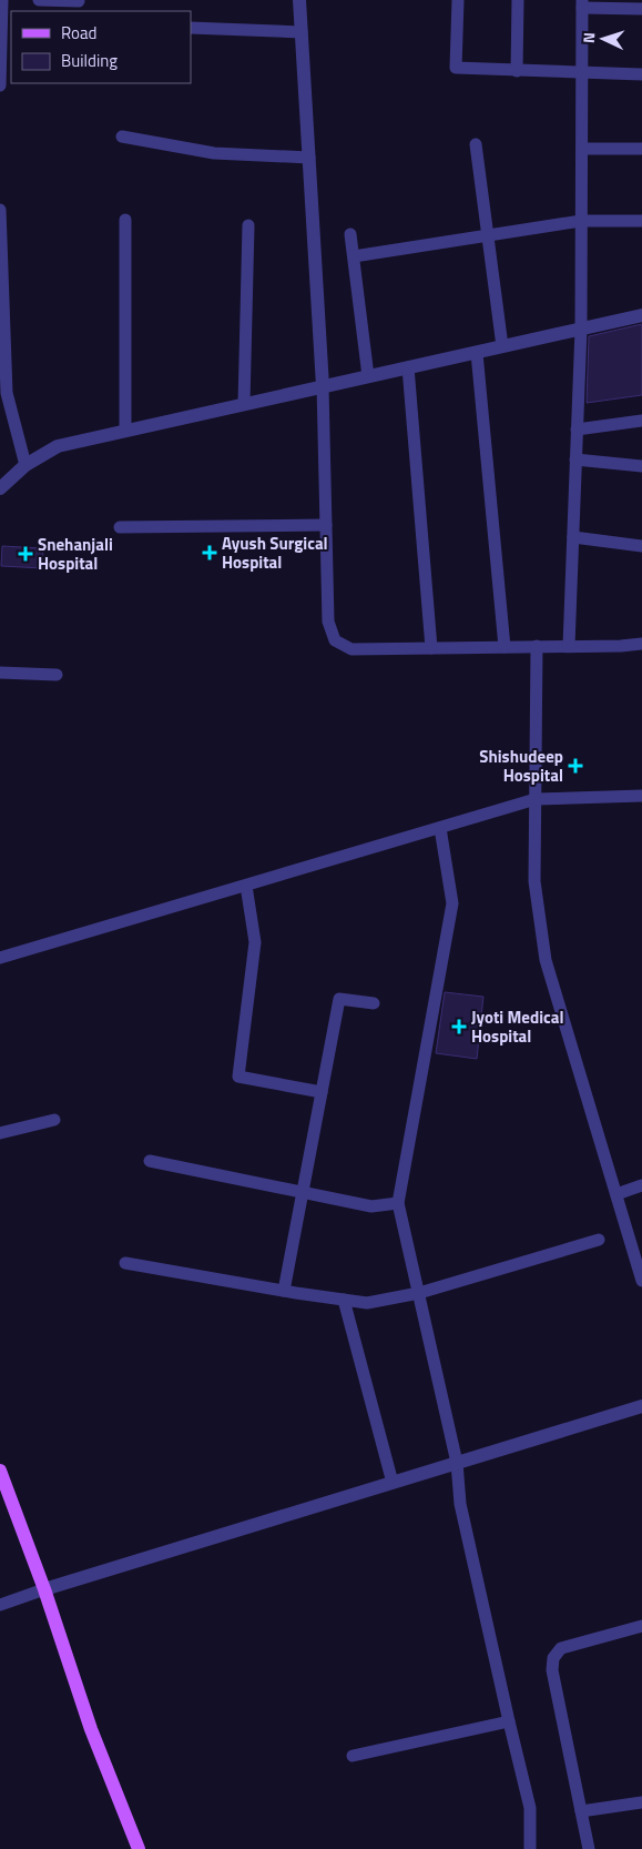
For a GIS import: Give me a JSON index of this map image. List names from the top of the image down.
{
  "places": {
    "health": [
      "Ayush Surgical Hospital",
      "Snehanjali Hospital",
      "Shishudeep Hospital",
      "Jyoti Medical Hospital"
    ]
  },
  "legend": ["Road", "Building"],
  "north": "left"
}
